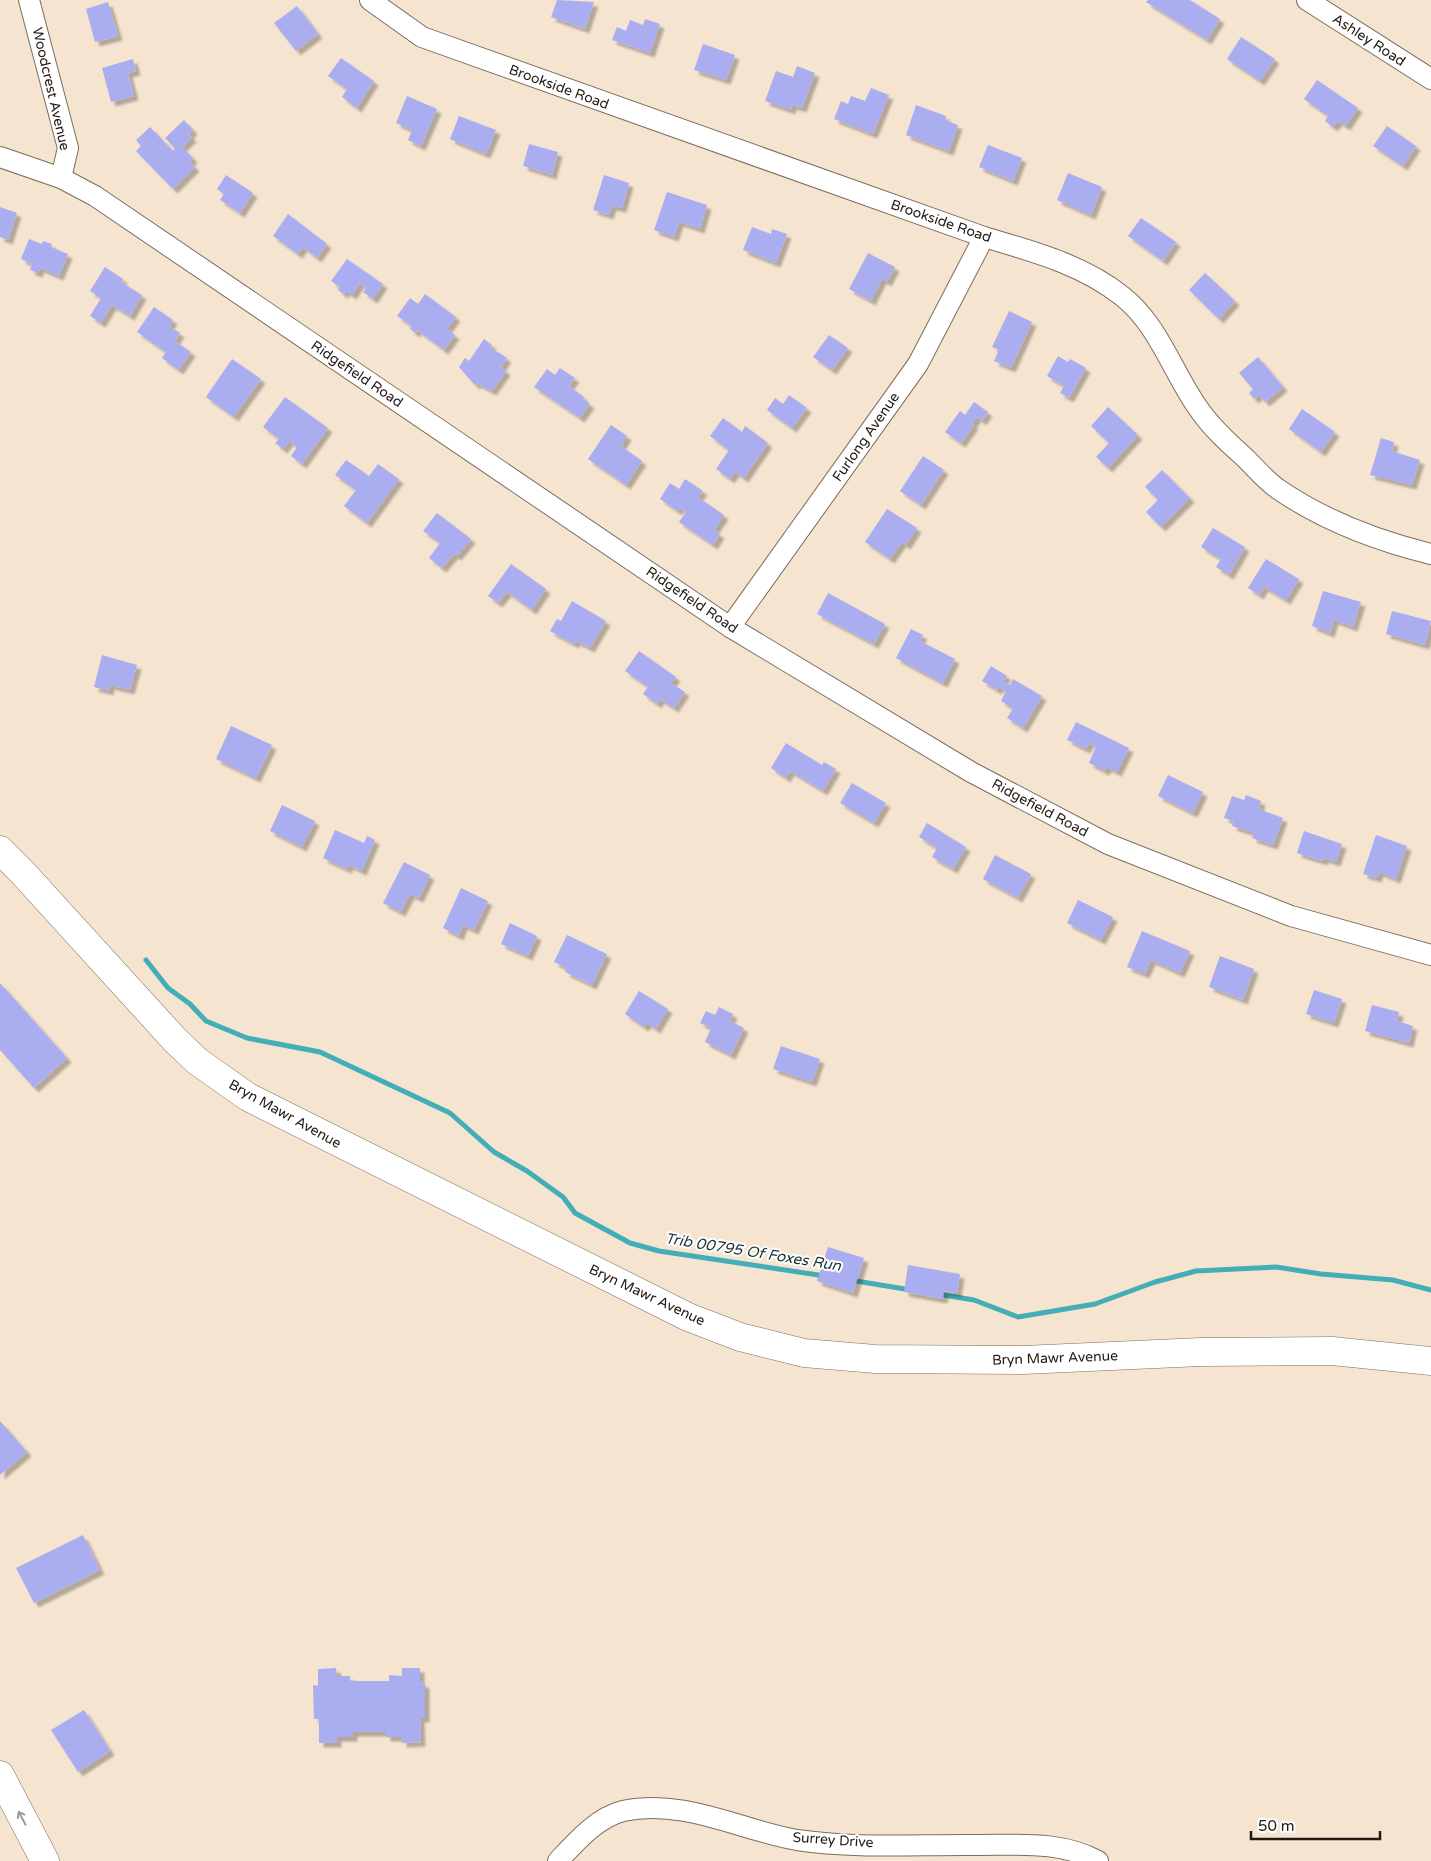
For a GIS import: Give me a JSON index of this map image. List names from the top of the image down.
{
  "streets": {
    "main road": ["Bryn Mawr Avenue"],
    "street": [
      "Ashley Road",
      "Brookside Road",
      "Woodcrest Avenue",
      "Ridgefield Road",
      "Furlong Avenue",
      "Surrey Drive"
    ]
  },
  "crossings": [
    ["Brookside Road", "Furlong Avenue"],
    ["Woodcrest Avenue", "Ridgefield Road"],
    ["Ridgefield Road", "Furlong Avenue"]
  ],
  "water": ["Trib 00795 Of Foxes Run"],
  "scale_bar": "50 m"
}
